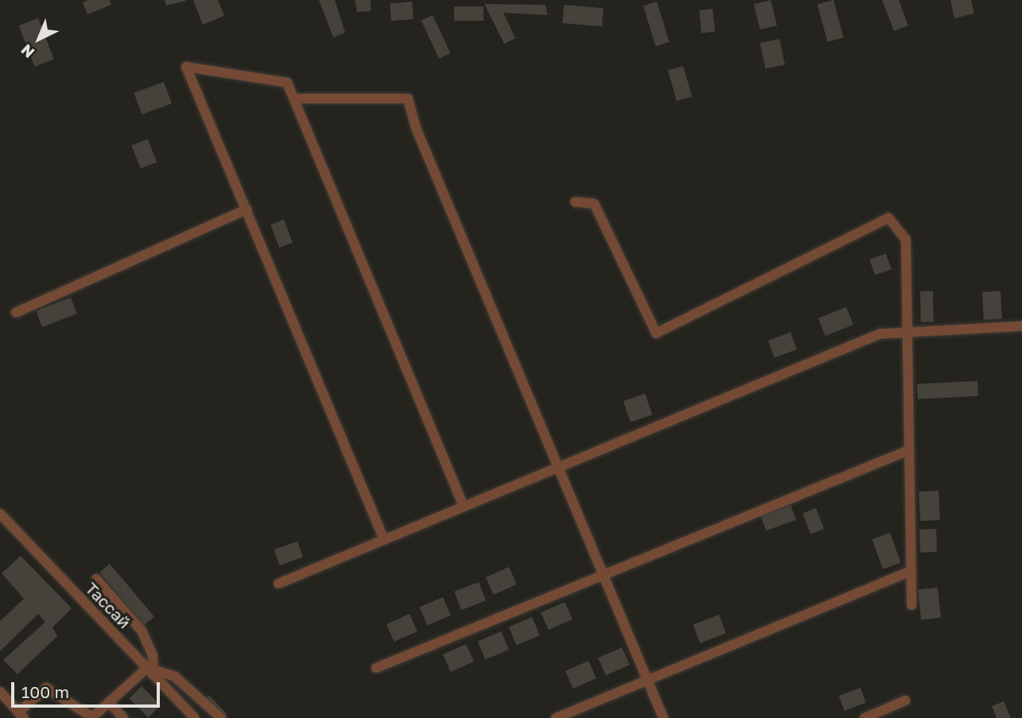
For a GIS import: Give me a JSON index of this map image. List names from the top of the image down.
{
  "streets": {
    "street": ["Тассай"]
  },
  "scale_bar": "100 m",
  "north": "bottom left"
}
